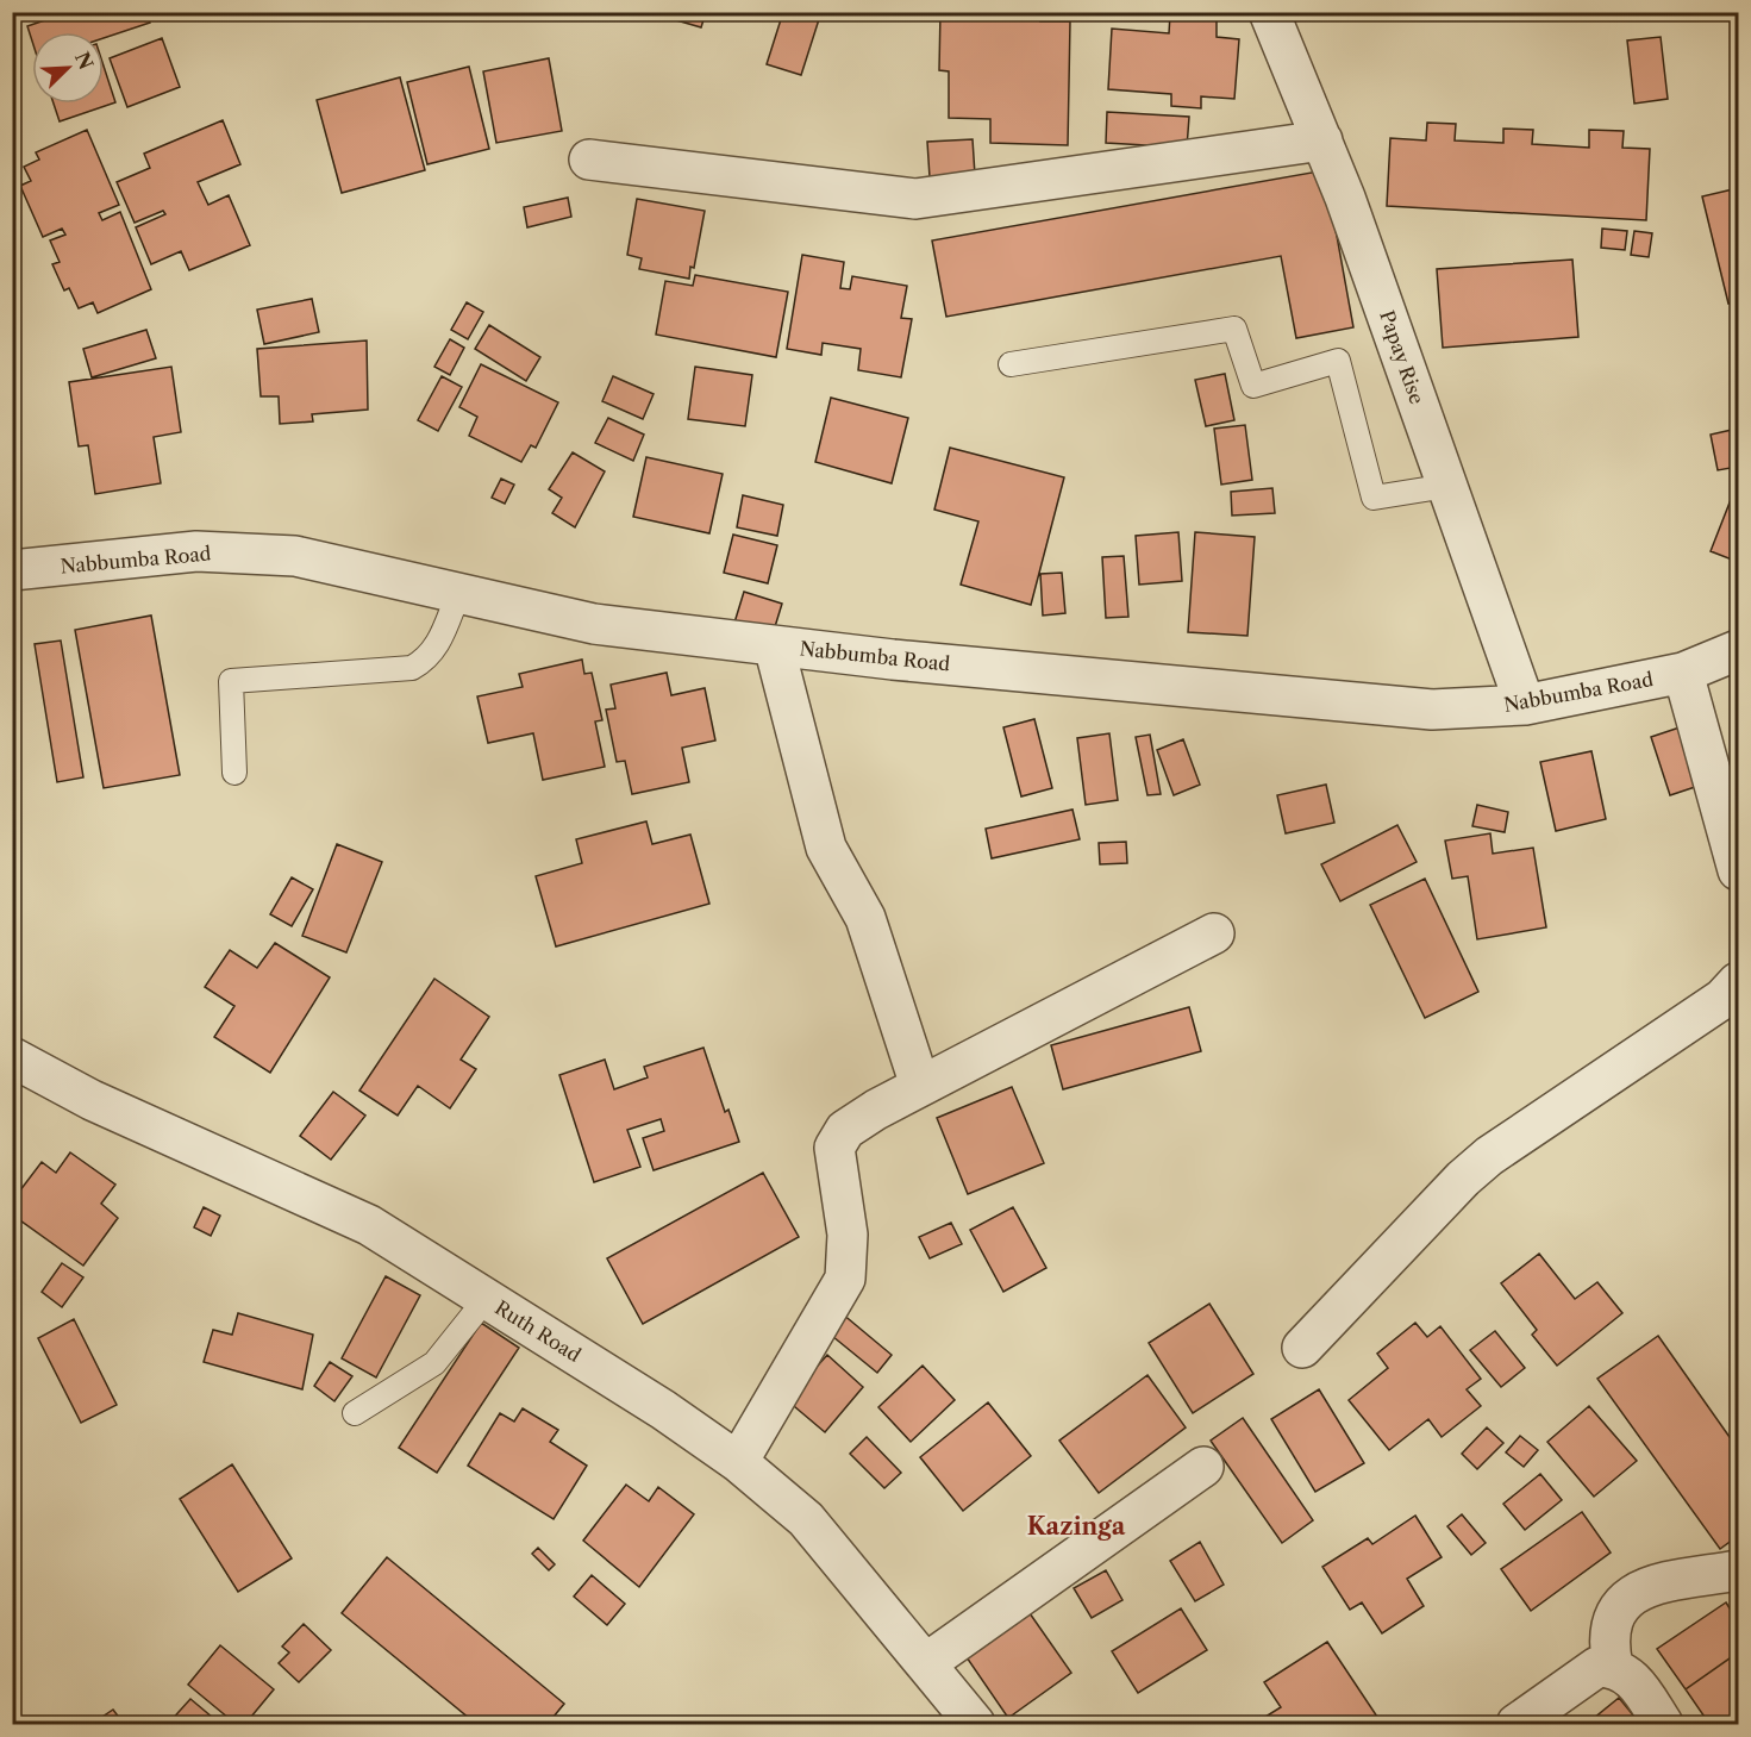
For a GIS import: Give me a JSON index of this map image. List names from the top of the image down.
{
  "streets": {
    "street": ["Papay Rise", "Nabbumba Road", "Ruth Road"]
  },
  "crossings": [
    ["Papay Rise", "Nabbumba Road"]
  ],
  "districts": ["Kazinga"],
  "north": "top right"
}
